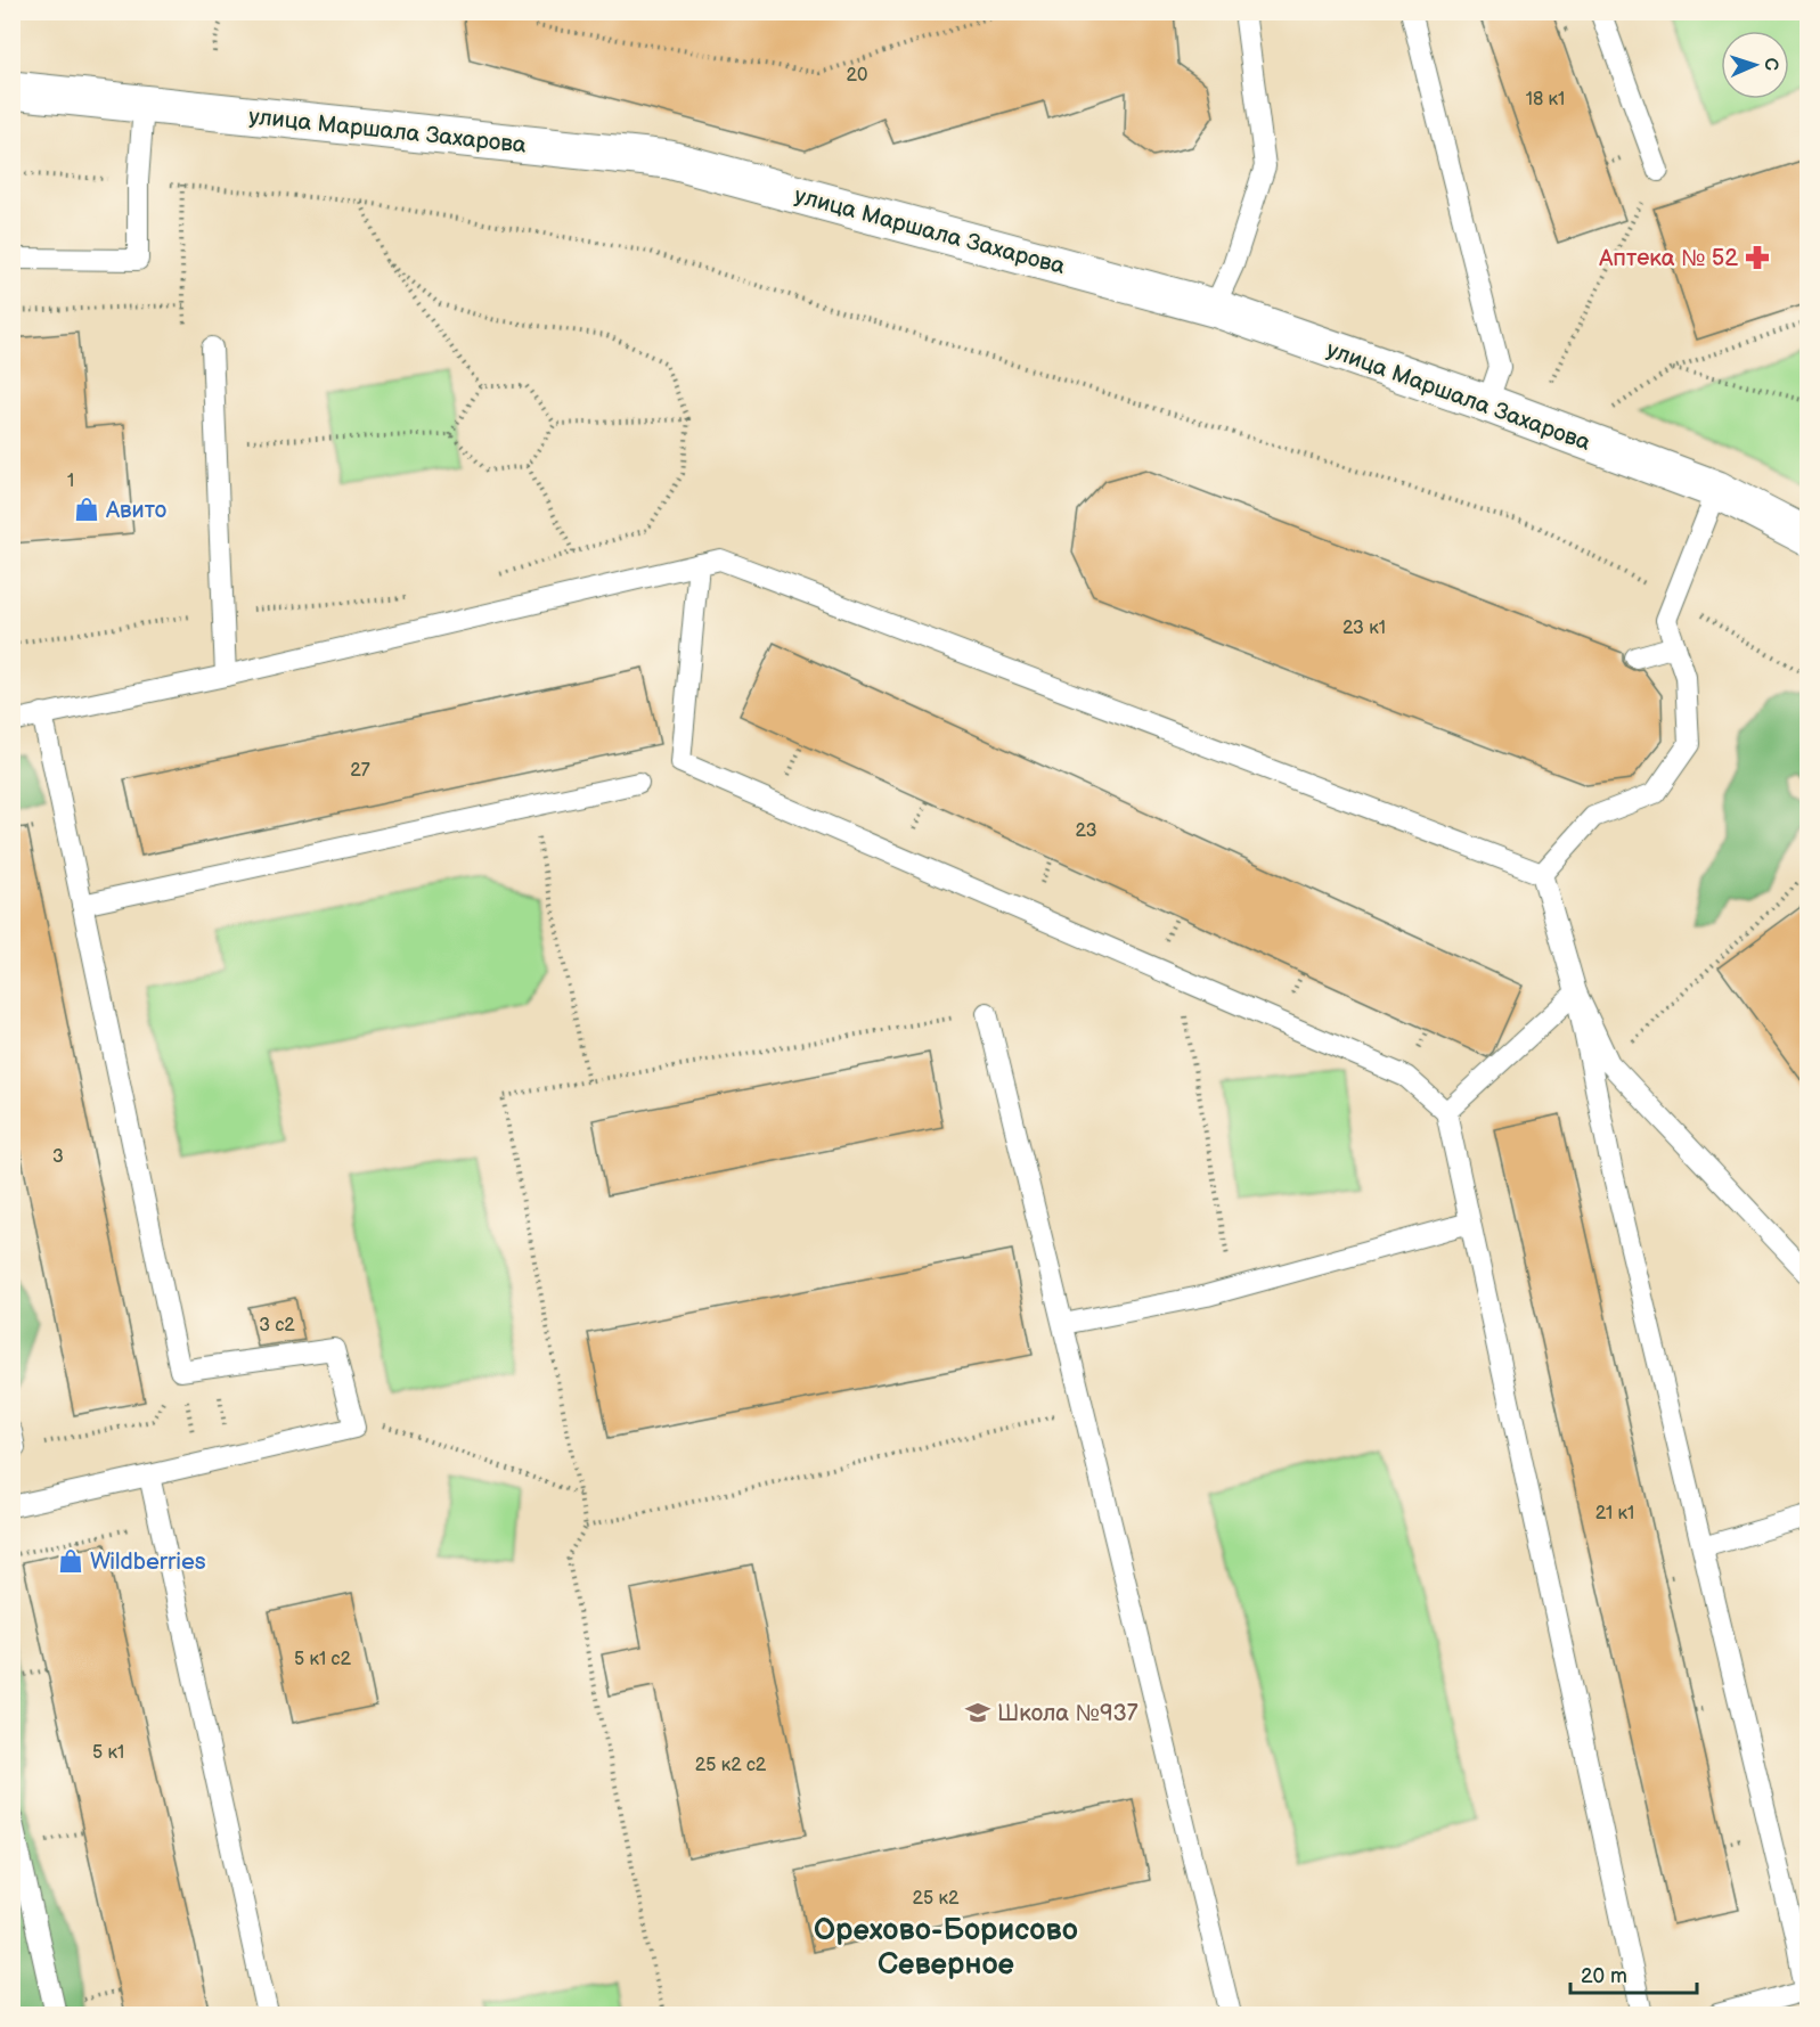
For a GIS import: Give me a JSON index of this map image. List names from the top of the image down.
{
  "streets": {
    "street": ["улица Маршала Захарова"]
  },
  "districts": ["Орехово-Борисово Северное"],
  "places": {
    "pharmacy": ["Аптека № 52"],
    "shop": ["Авито", "Wildberries"],
    "school or university": ["Школа №937"]
  },
  "house_numbers": [
    "20",
    "18 к1",
    "1",
    "23 к1",
    "27",
    "23",
    "3",
    "3 с2",
    "21 к1",
    "5 к1 с2",
    "5 к1",
    "25 к2 с2",
    "25 к2"
  ],
  "scale_bar": "20 m",
  "north": "right"
}
